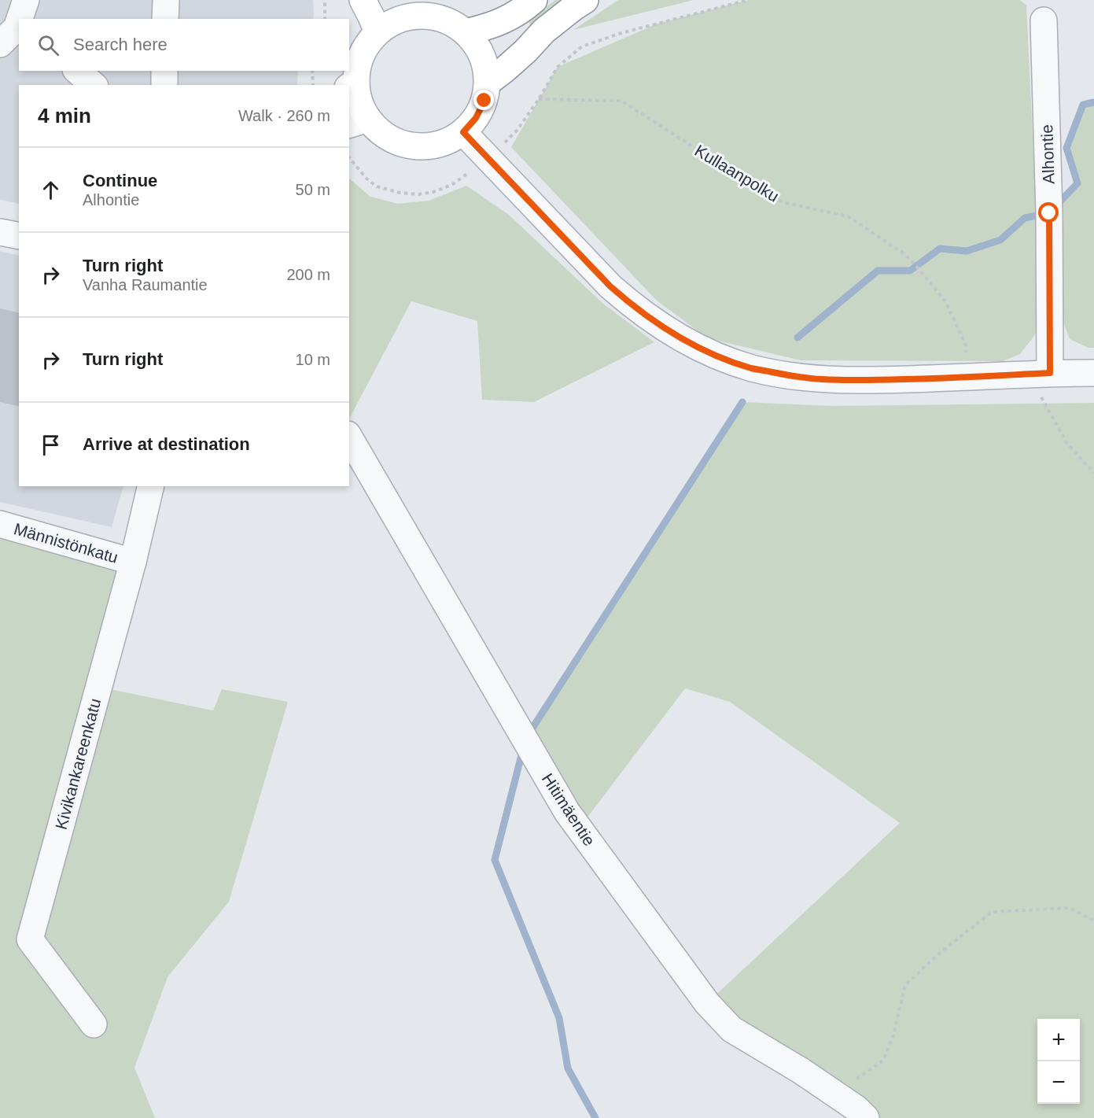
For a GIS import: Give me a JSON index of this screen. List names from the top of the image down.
{
  "streets": {
    "street": [
      "Alhontie",
      "Männistönkatu",
      "Kivikankareenkatu",
      "Hitimäentie"
    ],
    "path": ["Kullaanpolku"]
  },
  "crossings": [
    ["Männistönkatu", "Kivikankareenkatu"]
  ],
  "page": {
    "search": "Search here",
    "heading": ["4 min", "Walk · 260 m"],
    "list": [
      ["Continue", "Alhontie", "50 m"],
      ["Turn right", "Vanha Raumantie", "200 m"],
      ["Turn right", "10 m"],
      "Arrive at destination"
    ],
    "map_buttons": ["+", "−"]
  }
}
